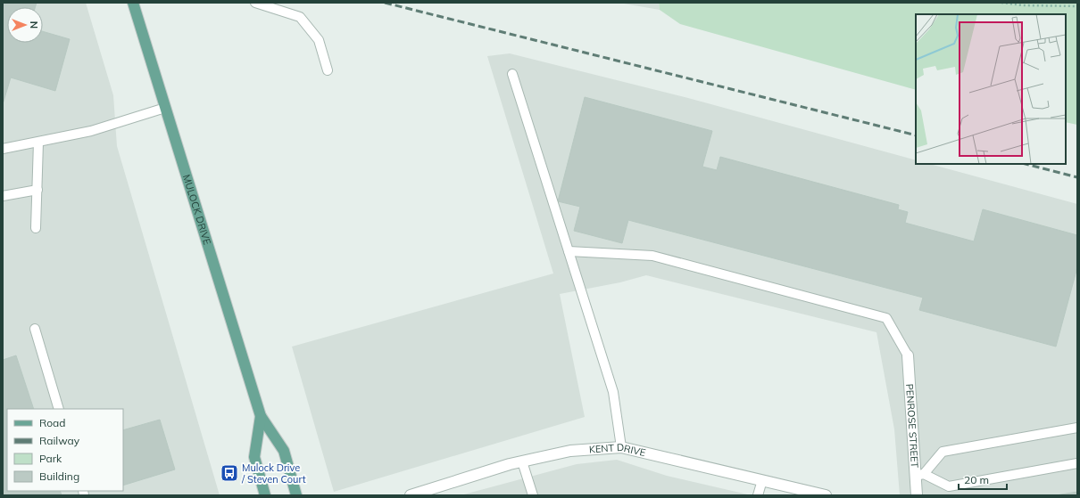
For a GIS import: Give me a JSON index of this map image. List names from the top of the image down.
{
  "streets": {
    "main road": ["MULOCK DRIVE"],
    "street": ["PENROSE STREET", "KENT DRIVE"]
  },
  "places": {
    "bus stop": ["Mulock Drive / Steven Court"]
  },
  "legend": [
    "Road",
    "Railway",
    "Park",
    "Building"
  ],
  "scale_bar": "20 m",
  "north": "right"
}
